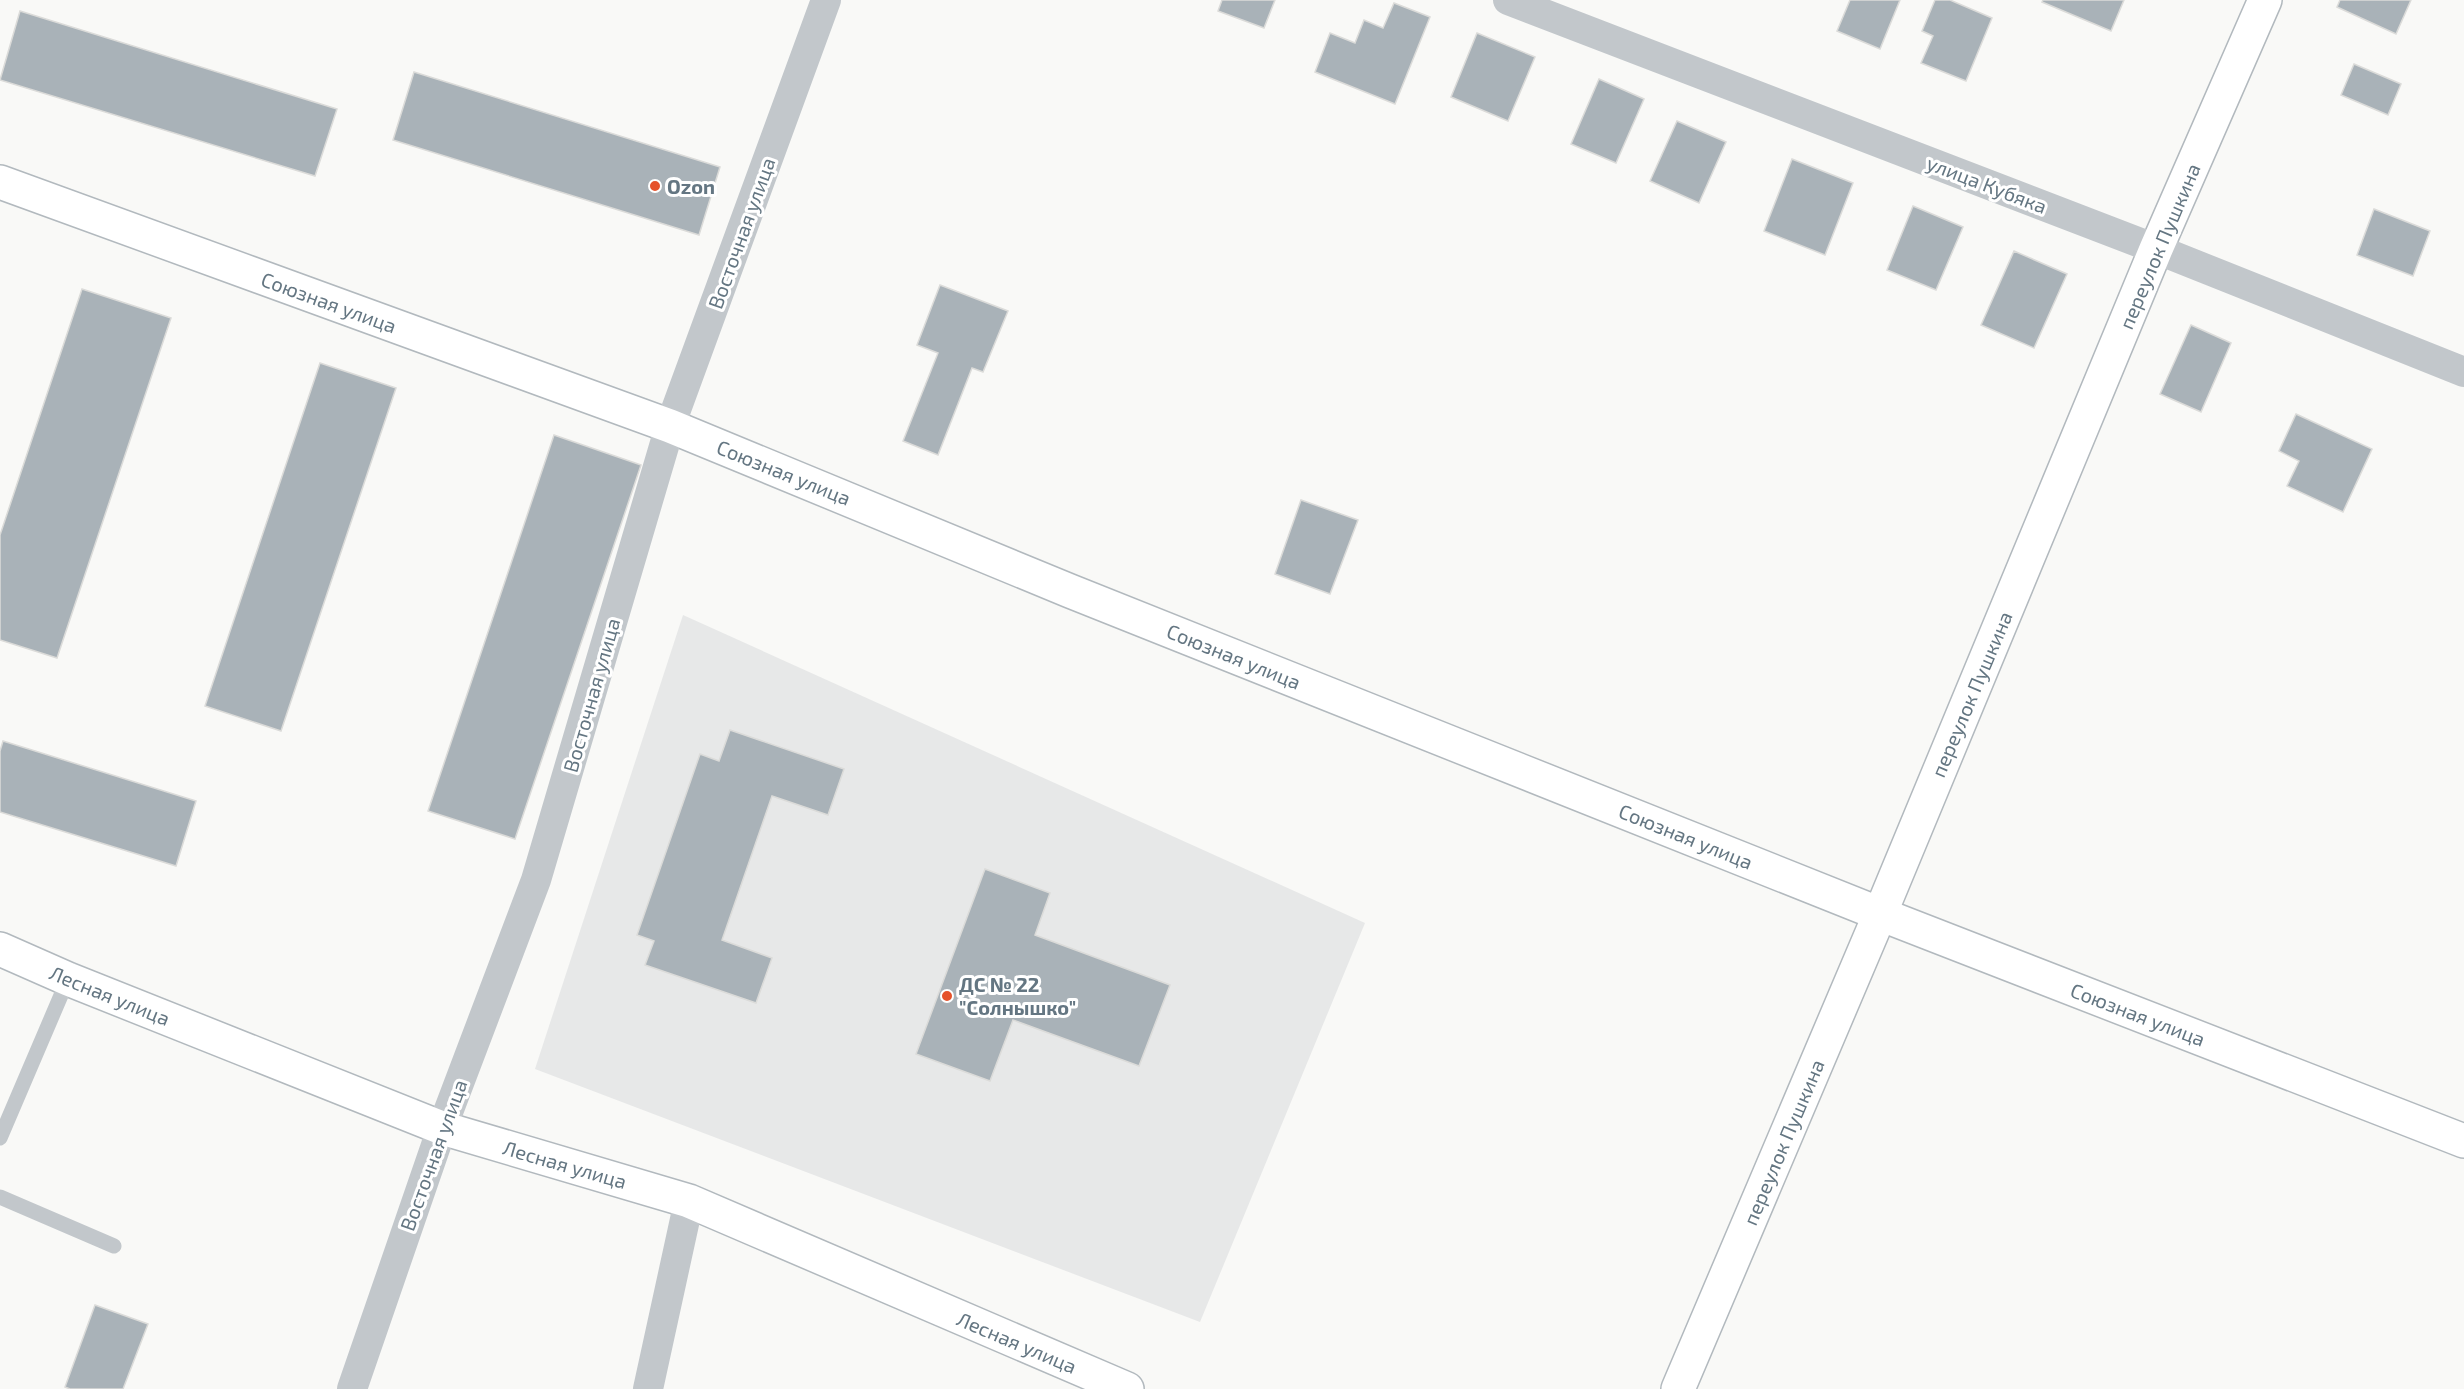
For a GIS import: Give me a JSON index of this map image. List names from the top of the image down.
{
  "streets": {
    "street": [
      "улица Кубяка",
      "Восточная улица",
      "переулок Пушкина",
      "Союзная улица",
      "Лесная улица"
    ]
  },
  "crossings": [
    ["улица Кубяка", "переулок Пушкина"],
    ["Восточная улица", "Союзная улица"],
    ["Восточная улица", "Лесная улица"],
    ["переулок Пушкина", "Союзная улица"]
  ],
  "places": ["Ozon", "ДС № 22 \"Солнышко\""]
}
